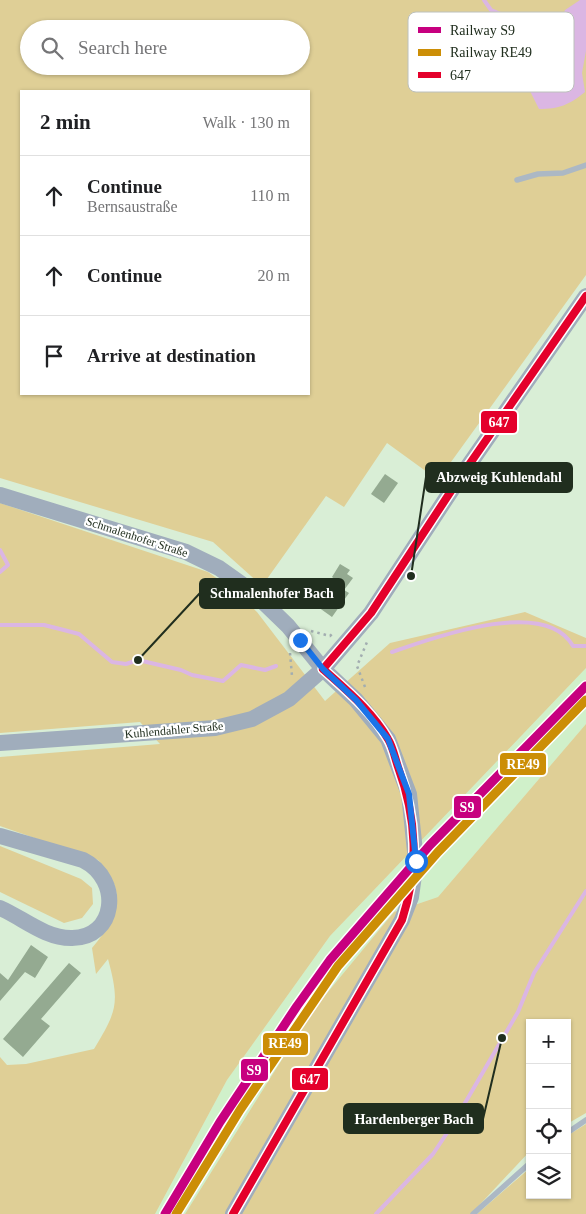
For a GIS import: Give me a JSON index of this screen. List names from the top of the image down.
{
  "streets": {
    "main road": ["Schmalenhofer Straße", "Kuhlendahler Straße"]
  },
  "crossings": [
    ["Schmalenhofer Straße", "Kuhlendahler Straße"]
  ],
  "places": ["Abzweig Kuhlendahl", "Schmalenhofer Bach", "Hardenberger Bach"],
  "lines": ["transit line 647", "rail line S9", "rail line RE49"],
  "legend": ["Railway S9", "Railway RE49", "647"],
  "page": {
    "search": "Search here",
    "heading": ["2 min", "Walk · 130 m"],
    "list": [
      ["Continue", "Bernsaustraße", "110 m"],
      ["Continue", "20 m"],
      "Arrive at destination"
    ],
    "map_buttons": ["+", "−"]
  }
}
